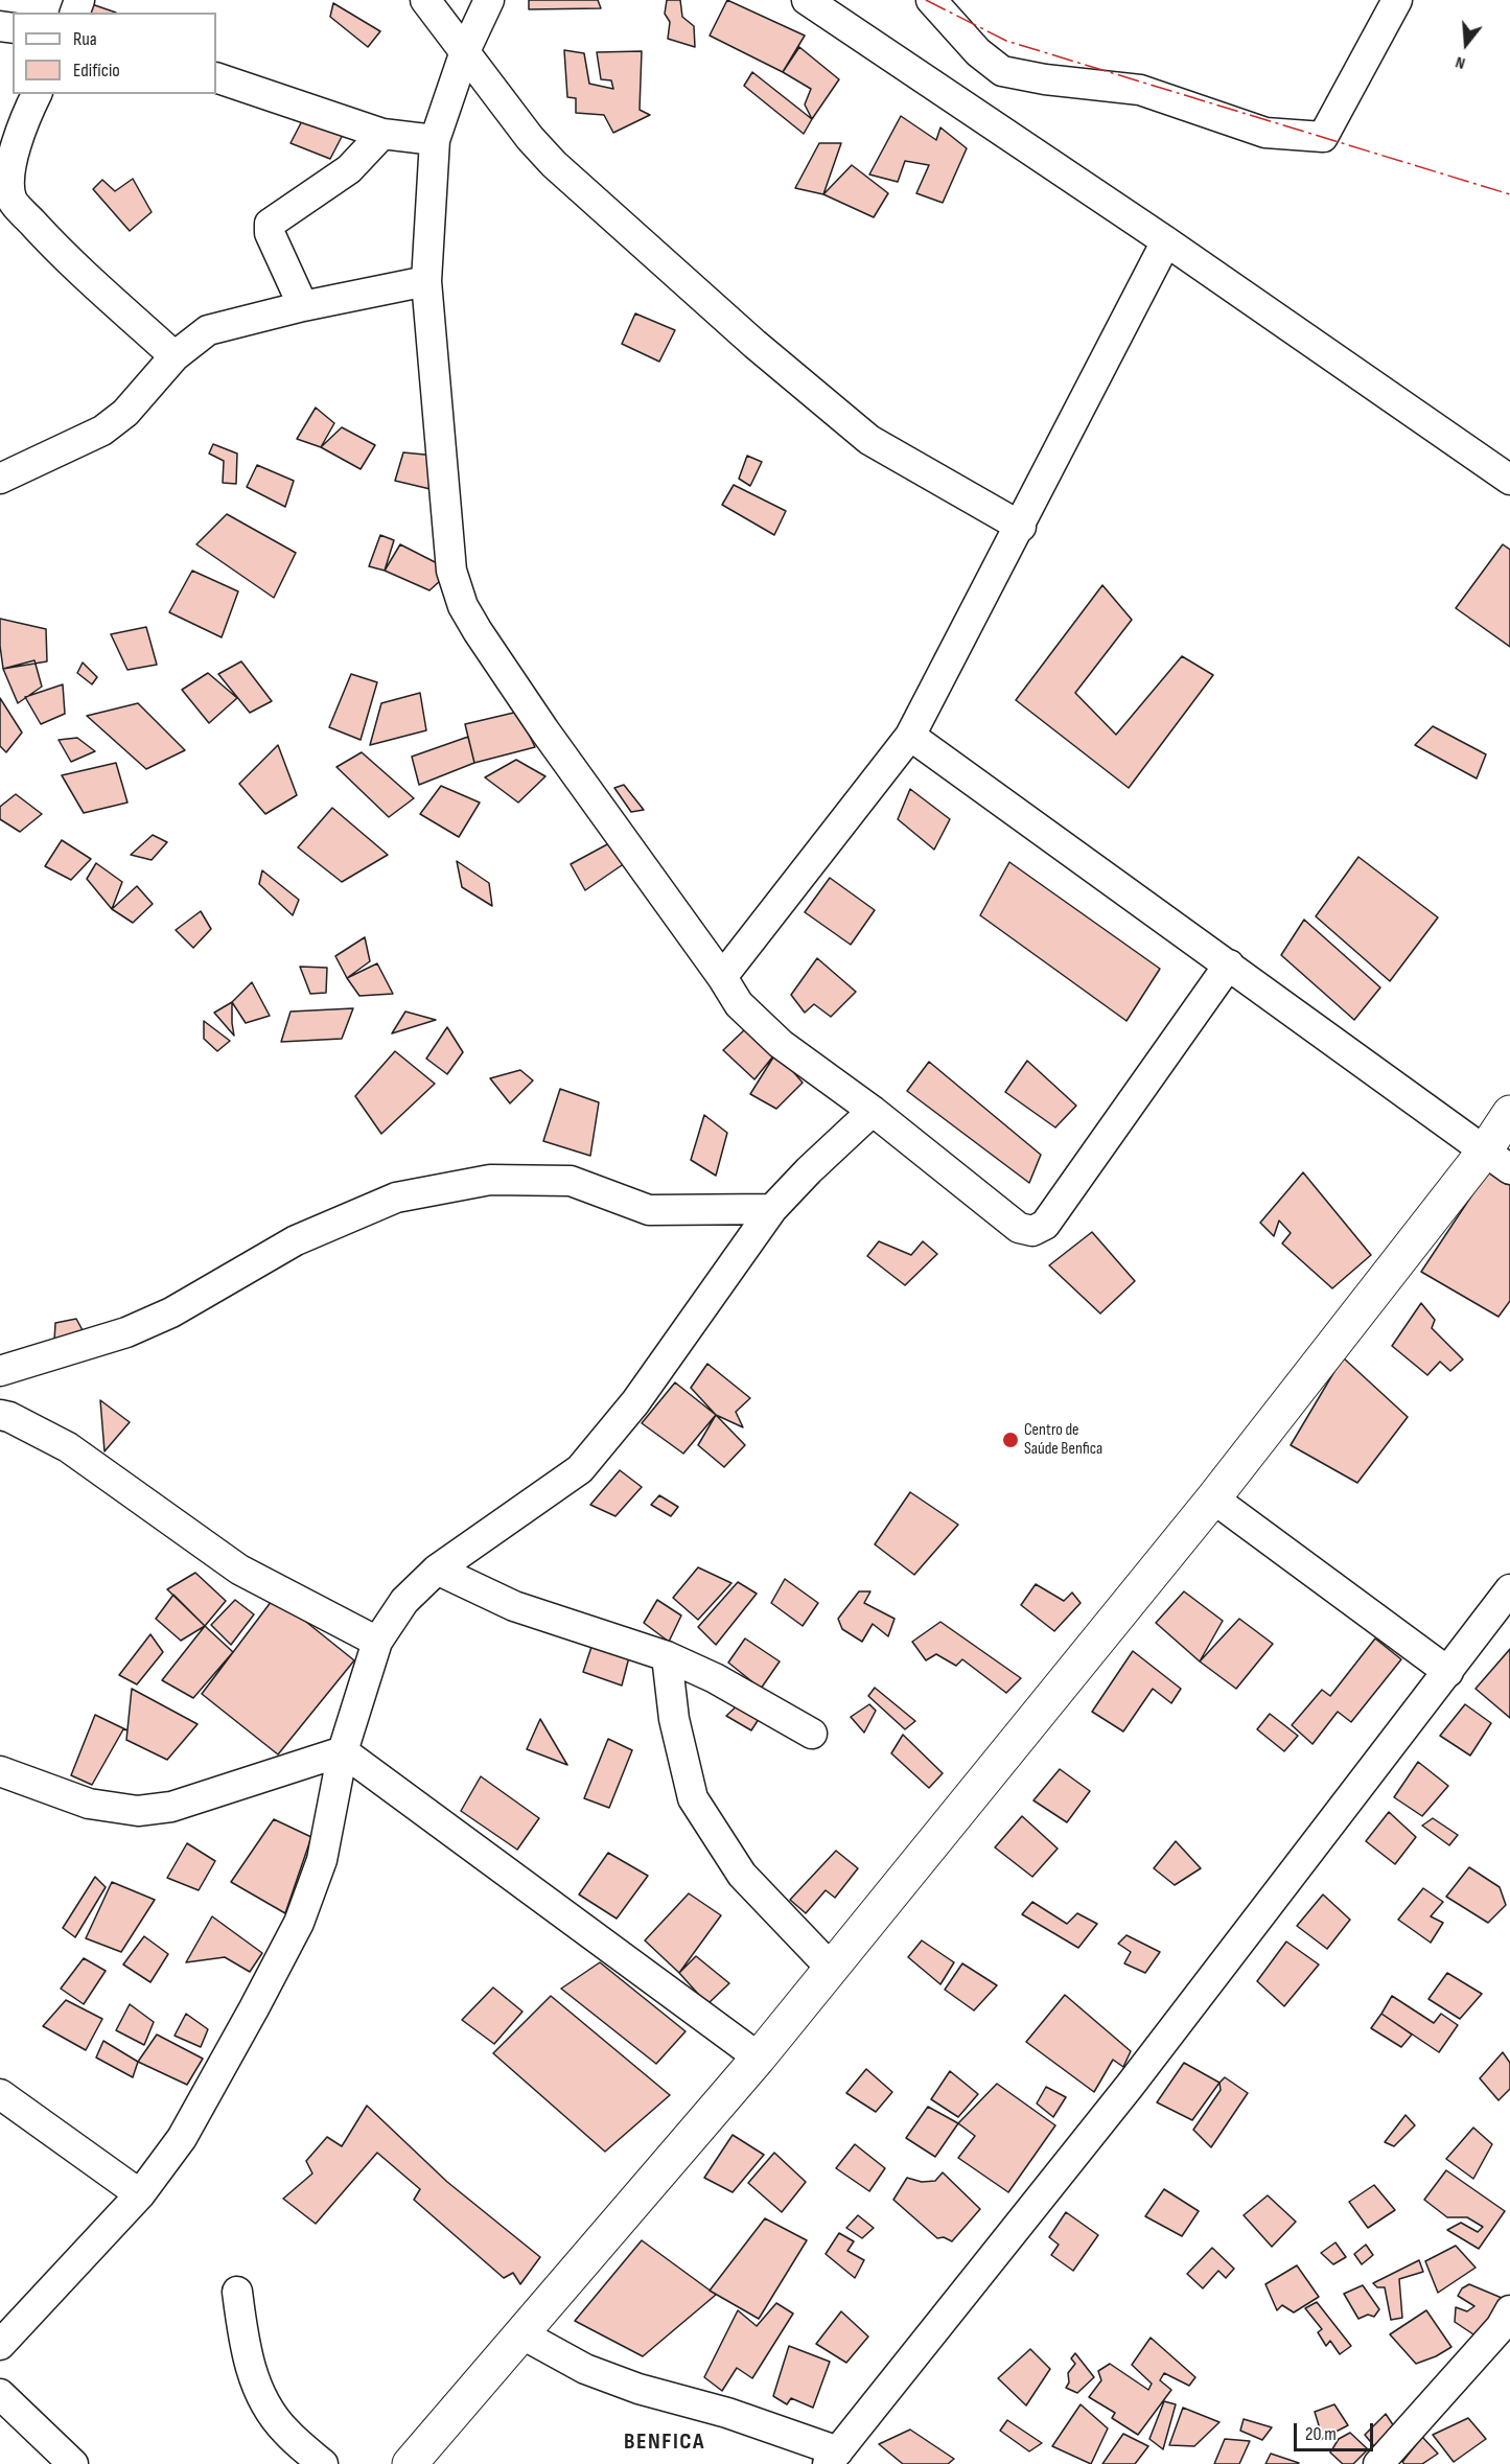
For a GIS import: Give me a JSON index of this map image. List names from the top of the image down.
{
  "districts": ["BENFICA"],
  "places": ["Centro de Saúde Benfica"],
  "legend": ["Rua", "Edifício"],
  "scale_bar": "20 m",
  "north": "bottom"
}
